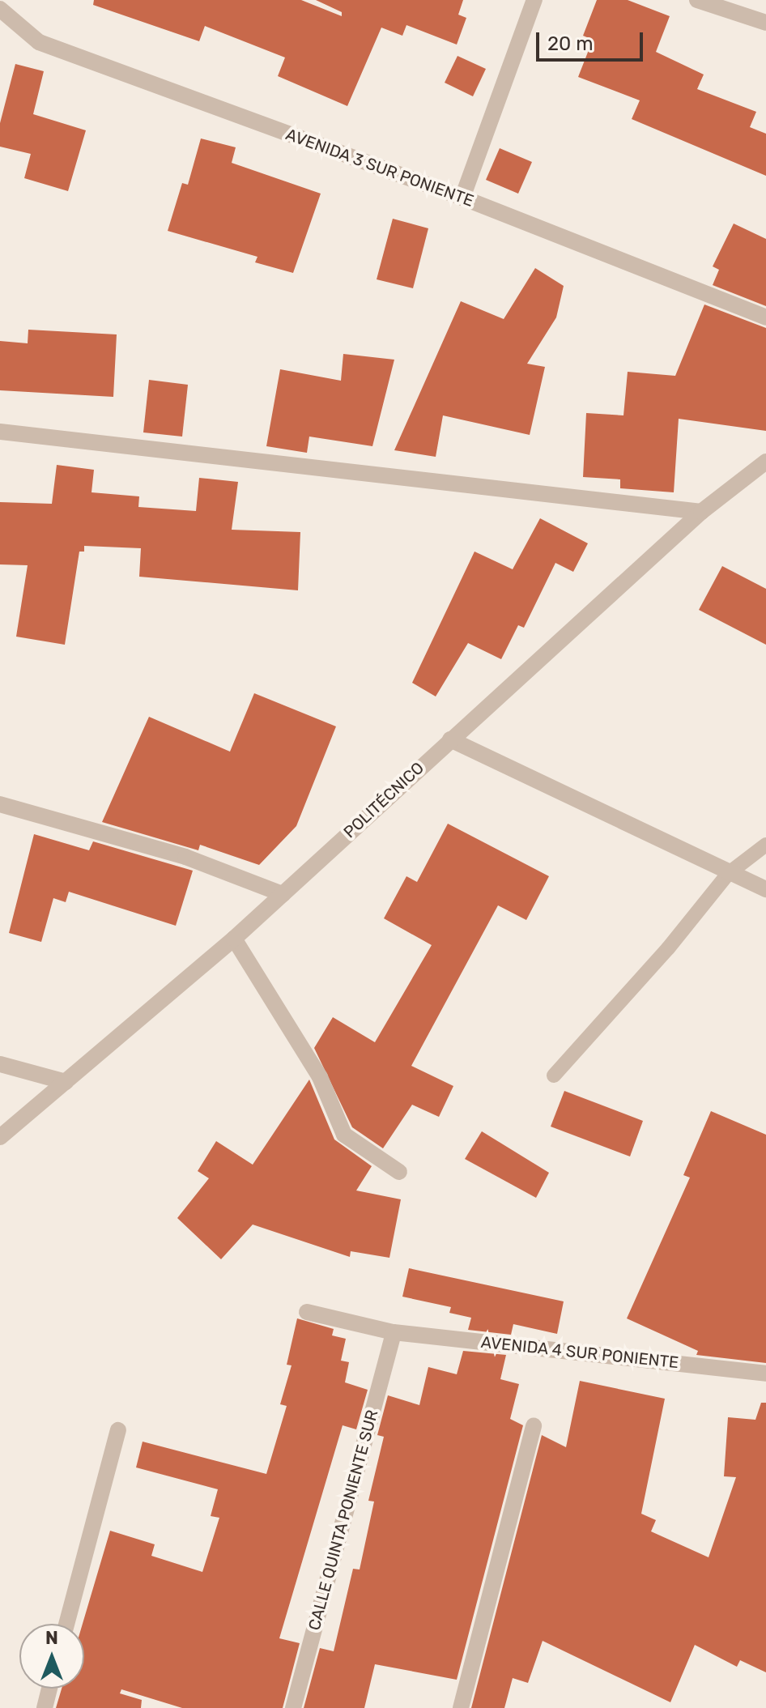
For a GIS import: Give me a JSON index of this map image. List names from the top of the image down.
{
  "streets": {
    "street": [
      "AVENIDA 3 SUR PONIENTE",
      "POLITÉCNICO",
      "AVENIDA 4 SUR PONIENTE",
      "CALLE QUINTA PONIENTE SUR"
    ]
  },
  "crossings": [
    ["AVENIDA 4 SUR PONIENTE", "CALLE QUINTA PONIENTE SUR"]
  ],
  "scale_bar": "20 m",
  "north": "top"
}
